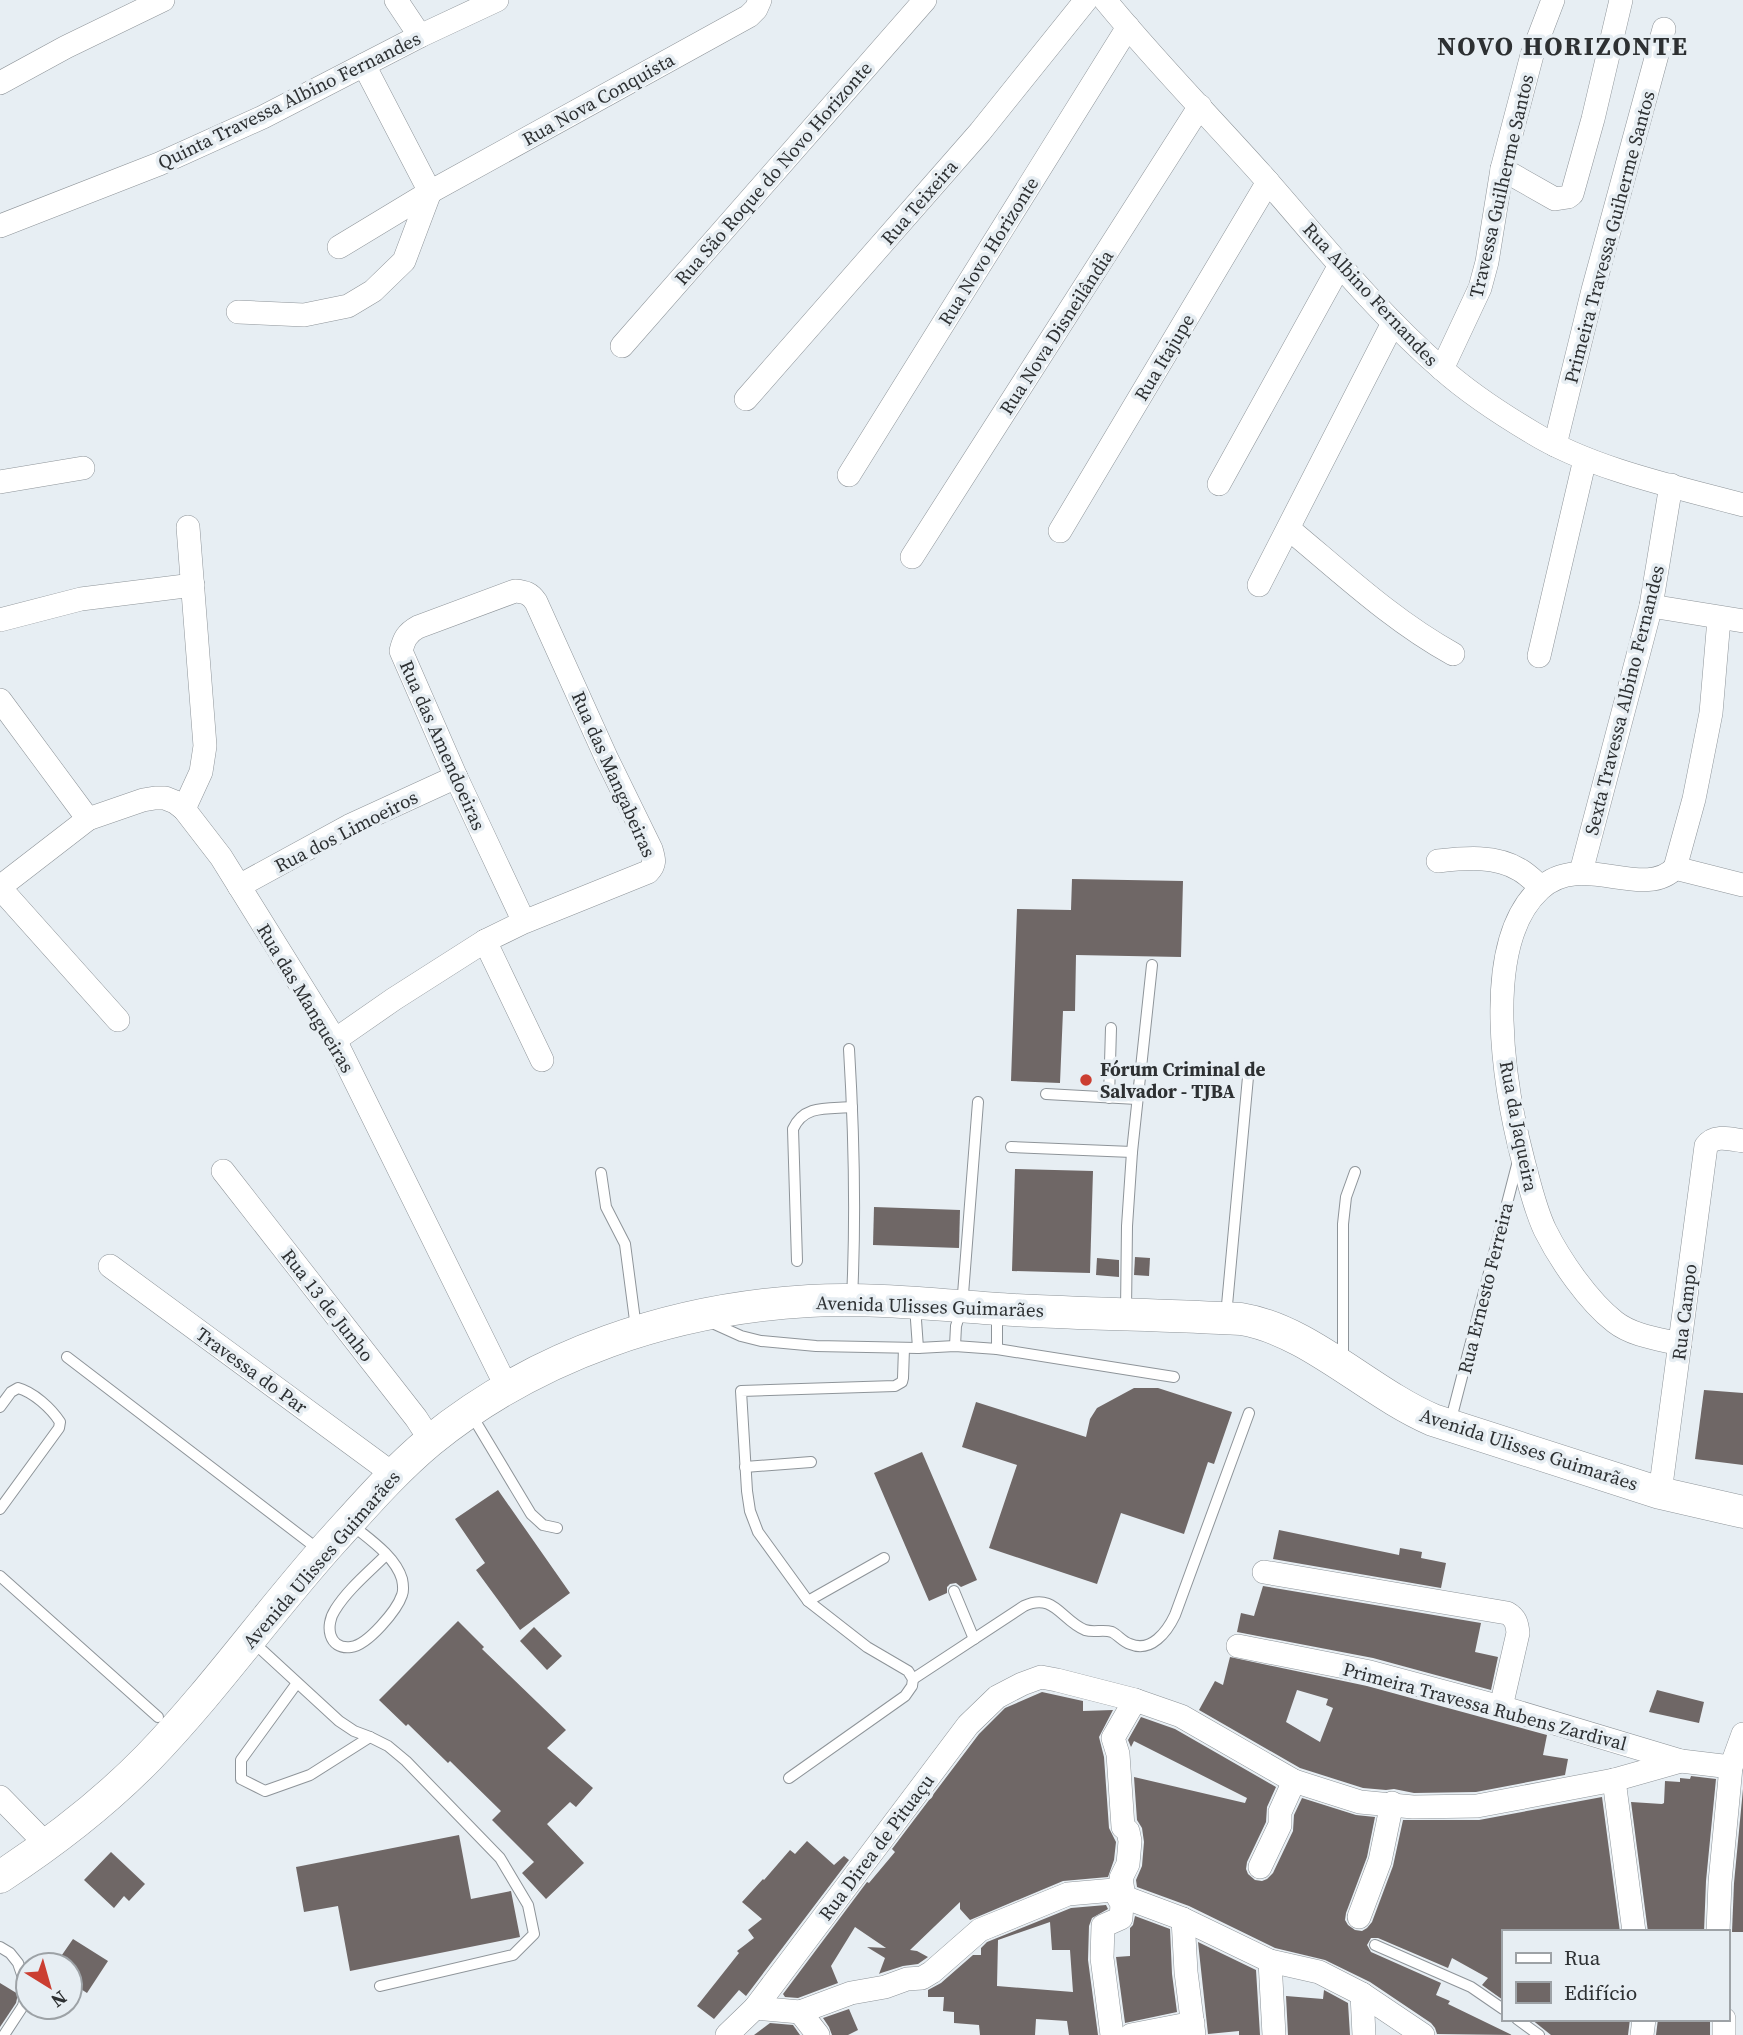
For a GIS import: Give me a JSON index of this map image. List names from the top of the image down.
{
  "streets": {
    "main road": ["Avenida Ulisses Guimarães"],
    "street": [
      "Rua Nova Conquista",
      "Quinta Travessa Albino Fernandes",
      "Rua São Roque do Novo Horizonte",
      "Travessa Guilherme Santos",
      "Rua Teixeira",
      "Primeira Travessa Guiherme Santos",
      "Rua Novo Horizonte",
      "Rua Albino Fernandes",
      "Rua Nova Disneilândia",
      "Rua Itajupe",
      "Sexta Travessa Albino Fernandes",
      "Rua das Amendoeiras",
      "Rua das Mangabeiras",
      "Rua dos Limoeiros",
      "Rua das Mangueiras",
      "Rua da Jaqueira",
      "Rua 13 de Junho",
      "Rua Campo",
      "Travessa do Par",
      "Primeira Travessa Rubens Zardival",
      "Rua Direa de Pituaçu"
    ],
    "lane": ["Rua Ernesto Ferreira"]
  },
  "crossings": [
    ["Travessa Guilherme Santos", "Rua Albino Fernandes"],
    ["Primeira Travessa Guiherme Santos", "Rua Albino Fernandes"],
    ["Rua Novo Horizonte", "Rua Albino Fernandes"],
    ["Rua Albino Fernandes", "Rua Nova Disneilândia"],
    ["Rua Albino Fernandes", "Rua Itajupe"],
    ["Rua Albino Fernandes", "Sexta Travessa Albino Fernandes"],
    ["Rua das Amendoeiras", "Rua das Mangabeiras"],
    ["Rua das Amendoeiras", "Rua dos Limoeiros"],
    ["Rua das Mangabeiras", "Rua das Mangueiras"],
    ["Rua dos Limoeiros", "Rua das Mangueiras"],
    ["Rua das Mangueiras", "Avenida Ulisses Guimarães"],
    ["Rua da Jaqueira", "Rua Ernesto Ferreira"],
    ["Rua da Jaqueira", "Rua Campo"],
    ["Rua Ernesto Ferreira", "Avenida Ulisses Guimarães"],
    ["Rua 13 de Junho", "Avenida Ulisses Guimarães"],
    ["Avenida Ulisses Guimarães", "Rua Campo"],
    ["Avenida Ulisses Guimarães", "Travessa do Par"]
  ],
  "districts": ["NOVO HORIZONTE"],
  "places": ["Fórum Criminal de Salvador - TJBA"],
  "legend": ["Rua", "Edifício"],
  "north": "bottom right"
}
